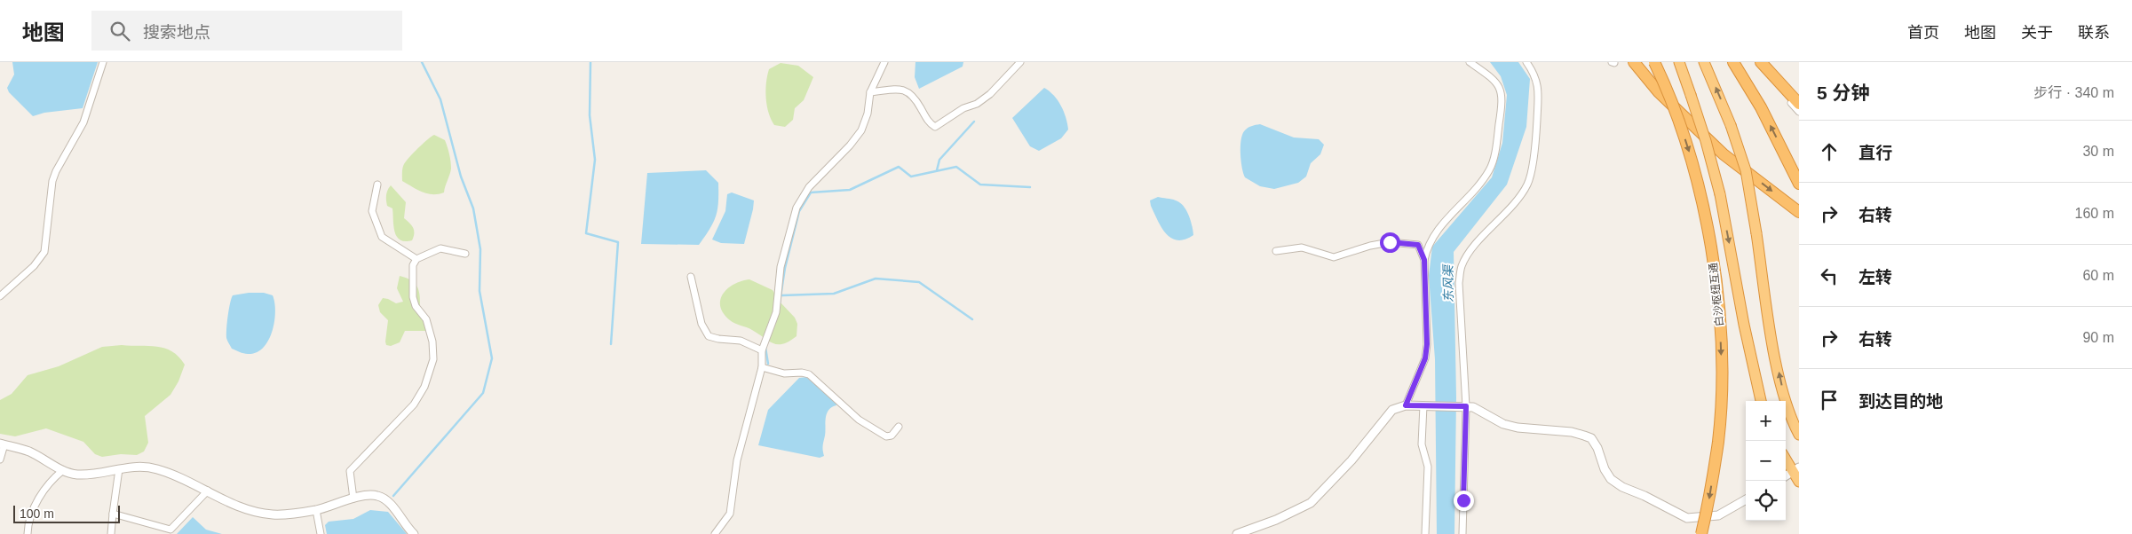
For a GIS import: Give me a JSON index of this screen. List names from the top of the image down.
{
  "streets": {
    "highway": ["白沙枢纽互通"]
  },
  "water": ["东风渠"],
  "scale_bar": "100 m",
  "page": {
    "header": "地图",
    "search": "搜索地点",
    "nav": [
      "首页",
      "地图",
      "关于",
      "联系"
    ],
    "heading": ["5 分钟", "步行 · 340 m"],
    "list": [
      ["直行", "30 m"],
      ["右转", "160 m"],
      ["左转", "60 m"],
      ["右转", "90 m"],
      "到达目的地"
    ],
    "map_buttons": ["+", "−"],
    "scale": "100 m"
  }
}
